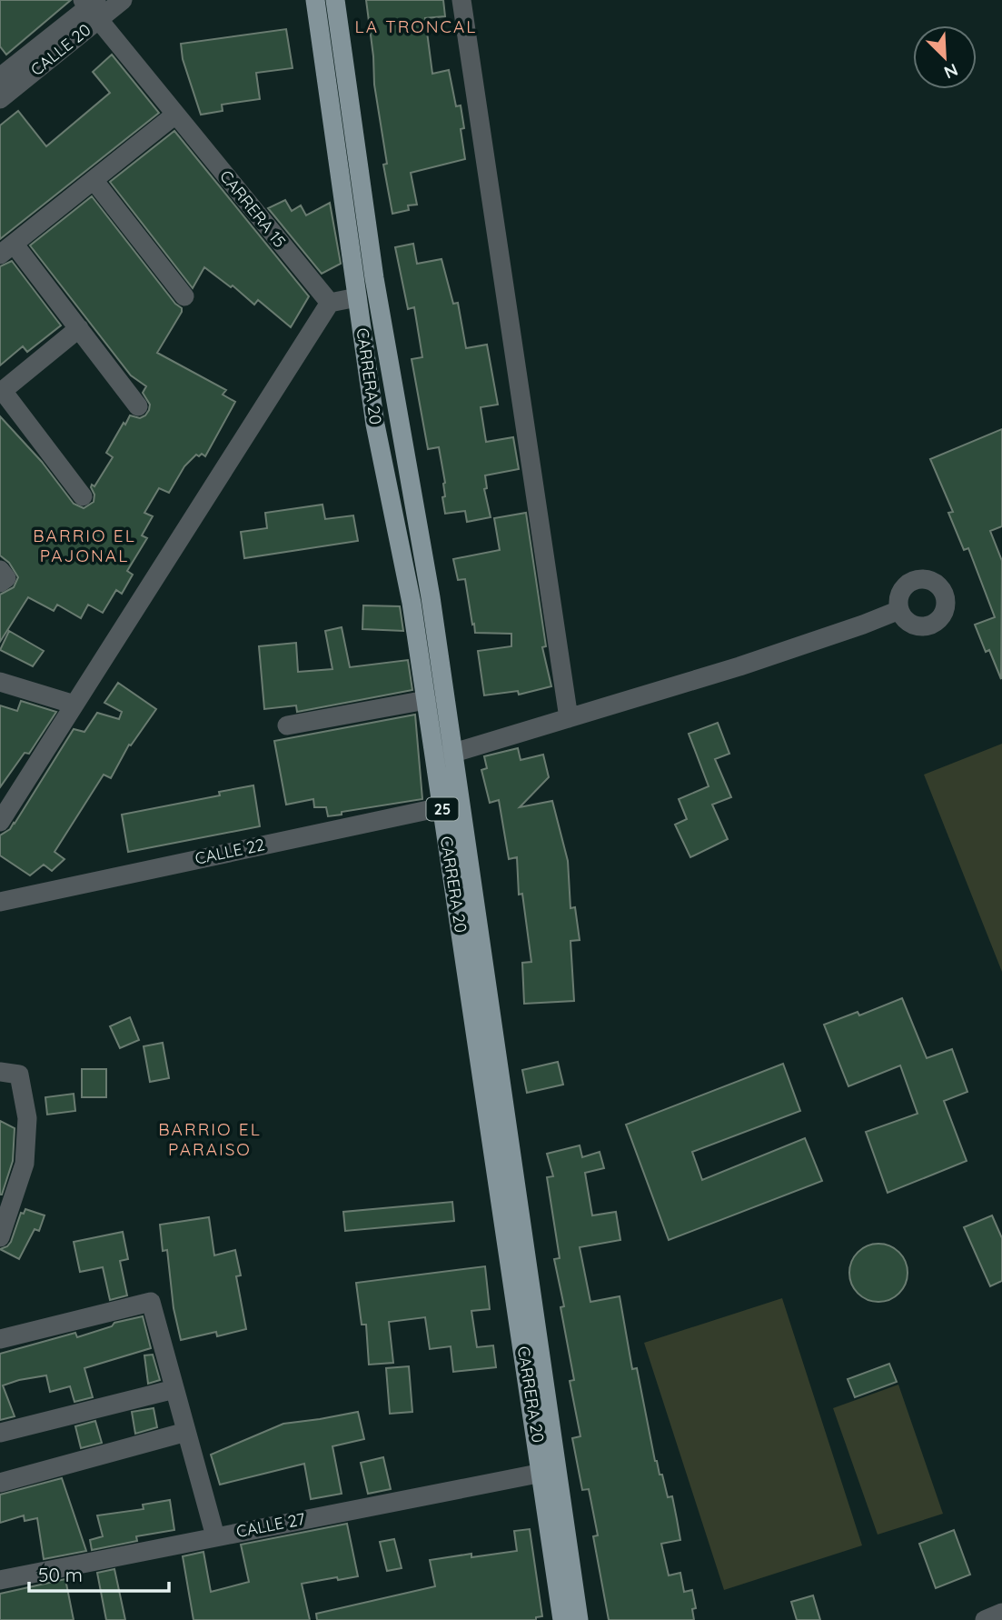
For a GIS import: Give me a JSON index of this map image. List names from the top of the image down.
{
  "streets": {
    "main road": ["CARRERA 20", "25"],
    "street": [
      "CALLE 20",
      "CARRERA 15",
      "CALLE 22",
      "CALLE 27"
    ]
  },
  "crossings": [
    ["CALLE 20", "CARRERA 15"],
    ["CARRERA 20", "CALLE 22"],
    ["CARRERA 20", "CALLE 27"]
  ],
  "districts": ["LA TRONCAL", "BARRIO EL PAJONAL", "BARRIO EL PARAISO"],
  "scale_bar": "50 m",
  "north": "bottom right"
}
